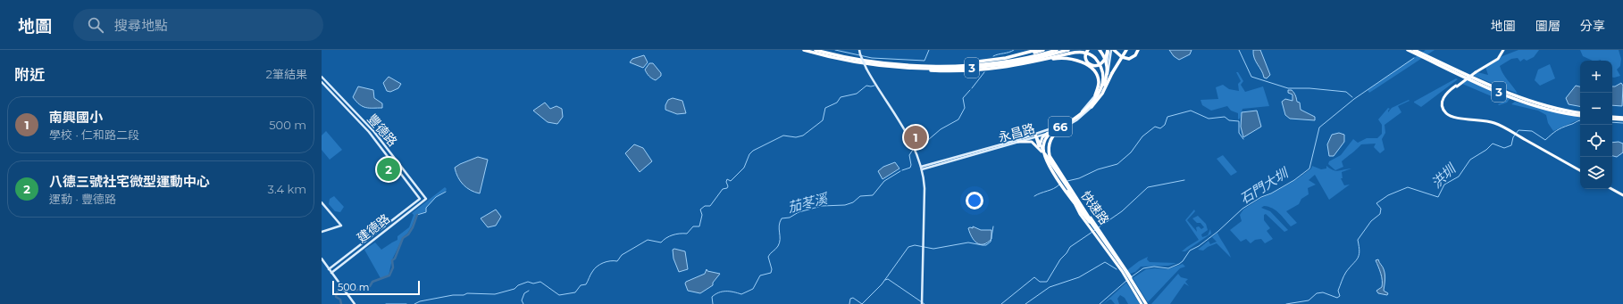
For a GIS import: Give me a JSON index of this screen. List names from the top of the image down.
{
  "streets": {
    "highway": ["3", "66"],
    "main road": [
      "豐德路",
      "永昌路",
      "快速路",
      "建德路"
    ]
  },
  "crossings": [
    ["66", "快速路"],
    ["豐德路", "建德路"],
    ["永昌路", "快速路"]
  ],
  "water": ["洪圳", "石門大圳", "茄苳溪"],
  "scale_bar": "500 m",
  "page": {
    "header": "地圖",
    "search": "搜尋地點",
    "nav": ["地圖", "圖層", "分享"],
    "heading": ["附近", "2筆結果"],
    "map_buttons": ["+", "−"],
    "list": [
      {
        "mark": "1",
        "name": "南興國小",
        "note": "學校 · 仁和路二段",
        "value": "500 m"
      },
      {
        "mark": "2",
        "name": "八德三號社宅微型運動中心",
        "note": "運動 · 豐德路",
        "value": "3.4 km"
      }
    ],
    "pins": ["1", "2"],
    "scale": "500 m"
  }
}
